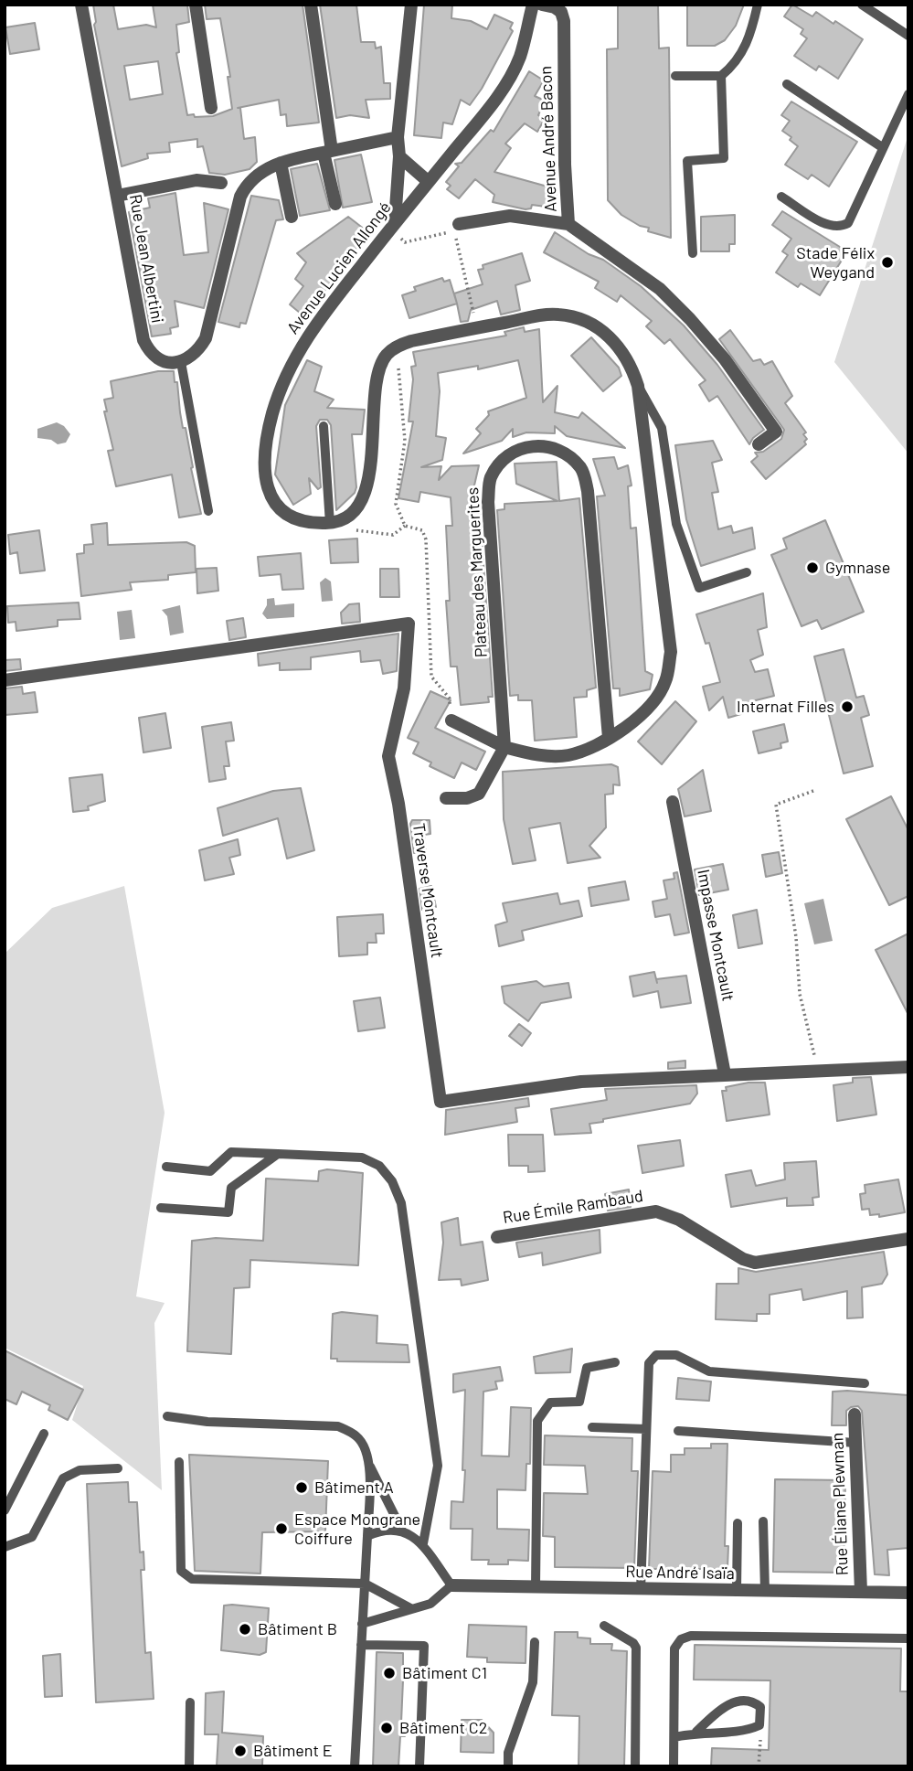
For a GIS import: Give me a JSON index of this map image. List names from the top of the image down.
{
  "streets": {
    "street": [
      "Avenue André Bacon",
      "Rue Jean Albertini",
      "Avenue Lucien Allongé",
      "Plateau des Marguerites",
      "Traverse Montcault",
      "Impasse Montcault",
      "Rue Émile Rambaud",
      "Rue Éliane Plewman",
      "Rue André Isaïa"
    ]
  },
  "crossings": [
    ["Traverse Montcault", "Impasse Montcault"],
    ["Rue Éliane Plewman", "Rue André Isaïa"]
  ],
  "places": [
    "Stade Félix Weygand",
    "Gymnase",
    "Internat Filles",
    "Bâtiment A",
    "Espace Mongrane Coiffure",
    "Bâtiment B",
    "Bâtiment C1",
    "Bâtiment C2",
    "Bâtiment E"
  ]
}
